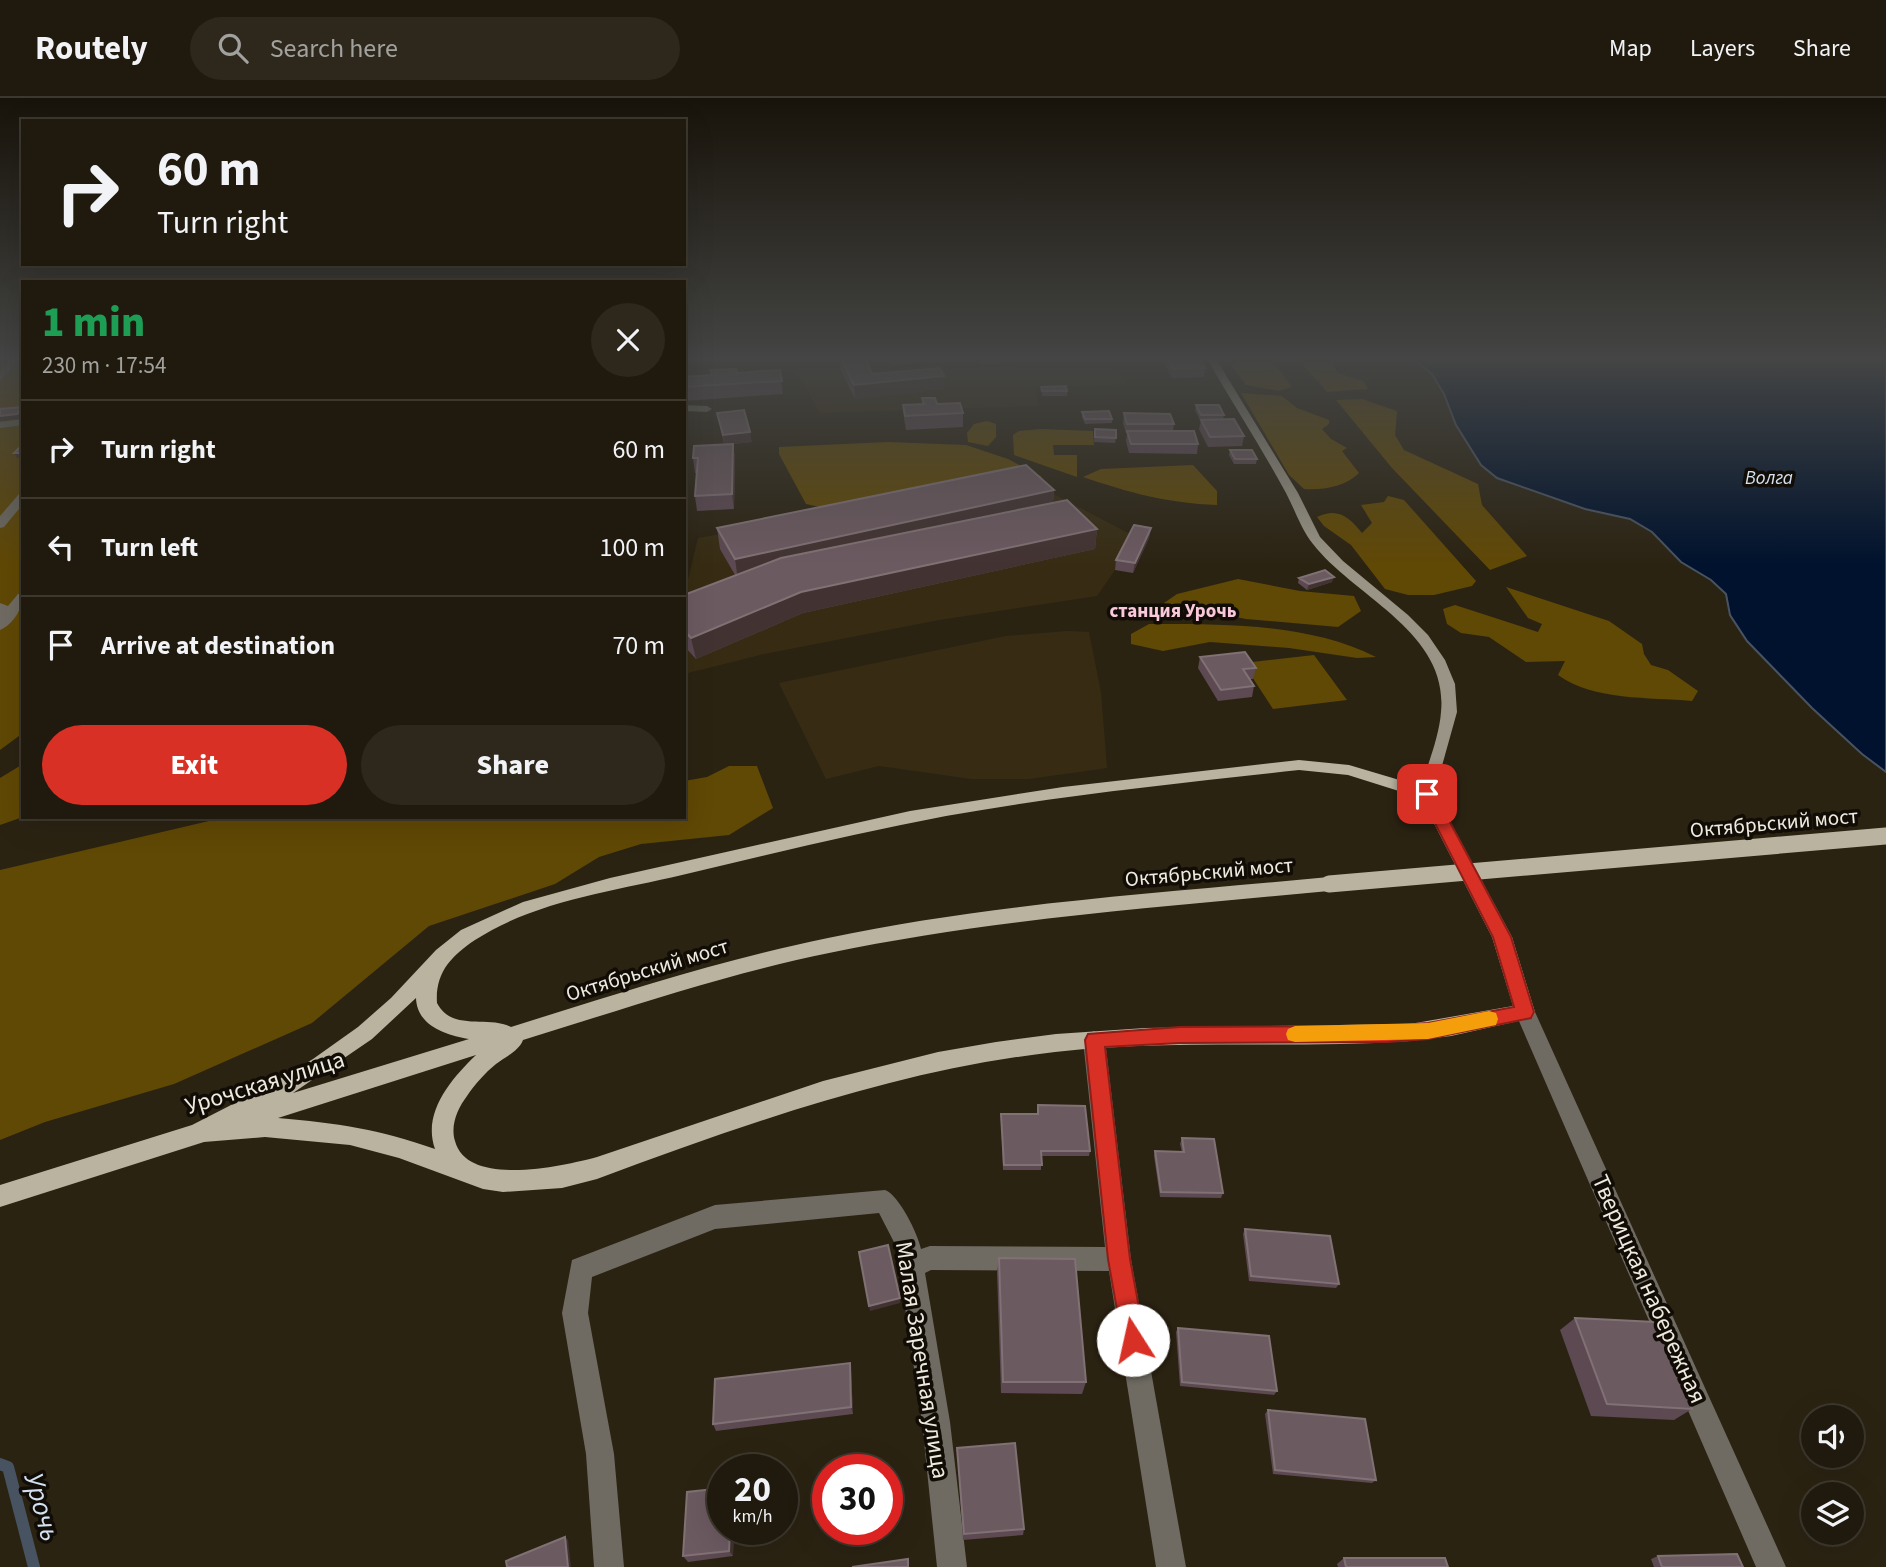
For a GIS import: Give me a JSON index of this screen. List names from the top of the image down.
{
  "streets": {
    "main road": ["Октябрьский мост", "Урочская улица"],
    "street": ["Тверицкая набережная", "Малая Заречная улица"]
  },
  "crossings": [
    ["Октябрьский мост", "Урочская улица"]
  ],
  "districts": ["станция Урочь"],
  "water": ["Волга", "Урочь"],
  "page": {
    "header": "Routely",
    "search": "Search here",
    "nav": ["Map", "Layers", "Share"],
    "turn": ["60 m", "Turn right"],
    "heading": ["1 min", "230 m · 17:54"],
    "list": [
      {
        "name": "Turn right",
        "value": "60 m"
      },
      {
        "name": "Turn left",
        "value": "100 m"
      },
      {
        "name": "Arrive at destination",
        "value": "70 m"
      }
    ],
    "buttons": ["Exit", "Share"],
    "speed": "20 km/h",
    "limit": "30"
  }
}
